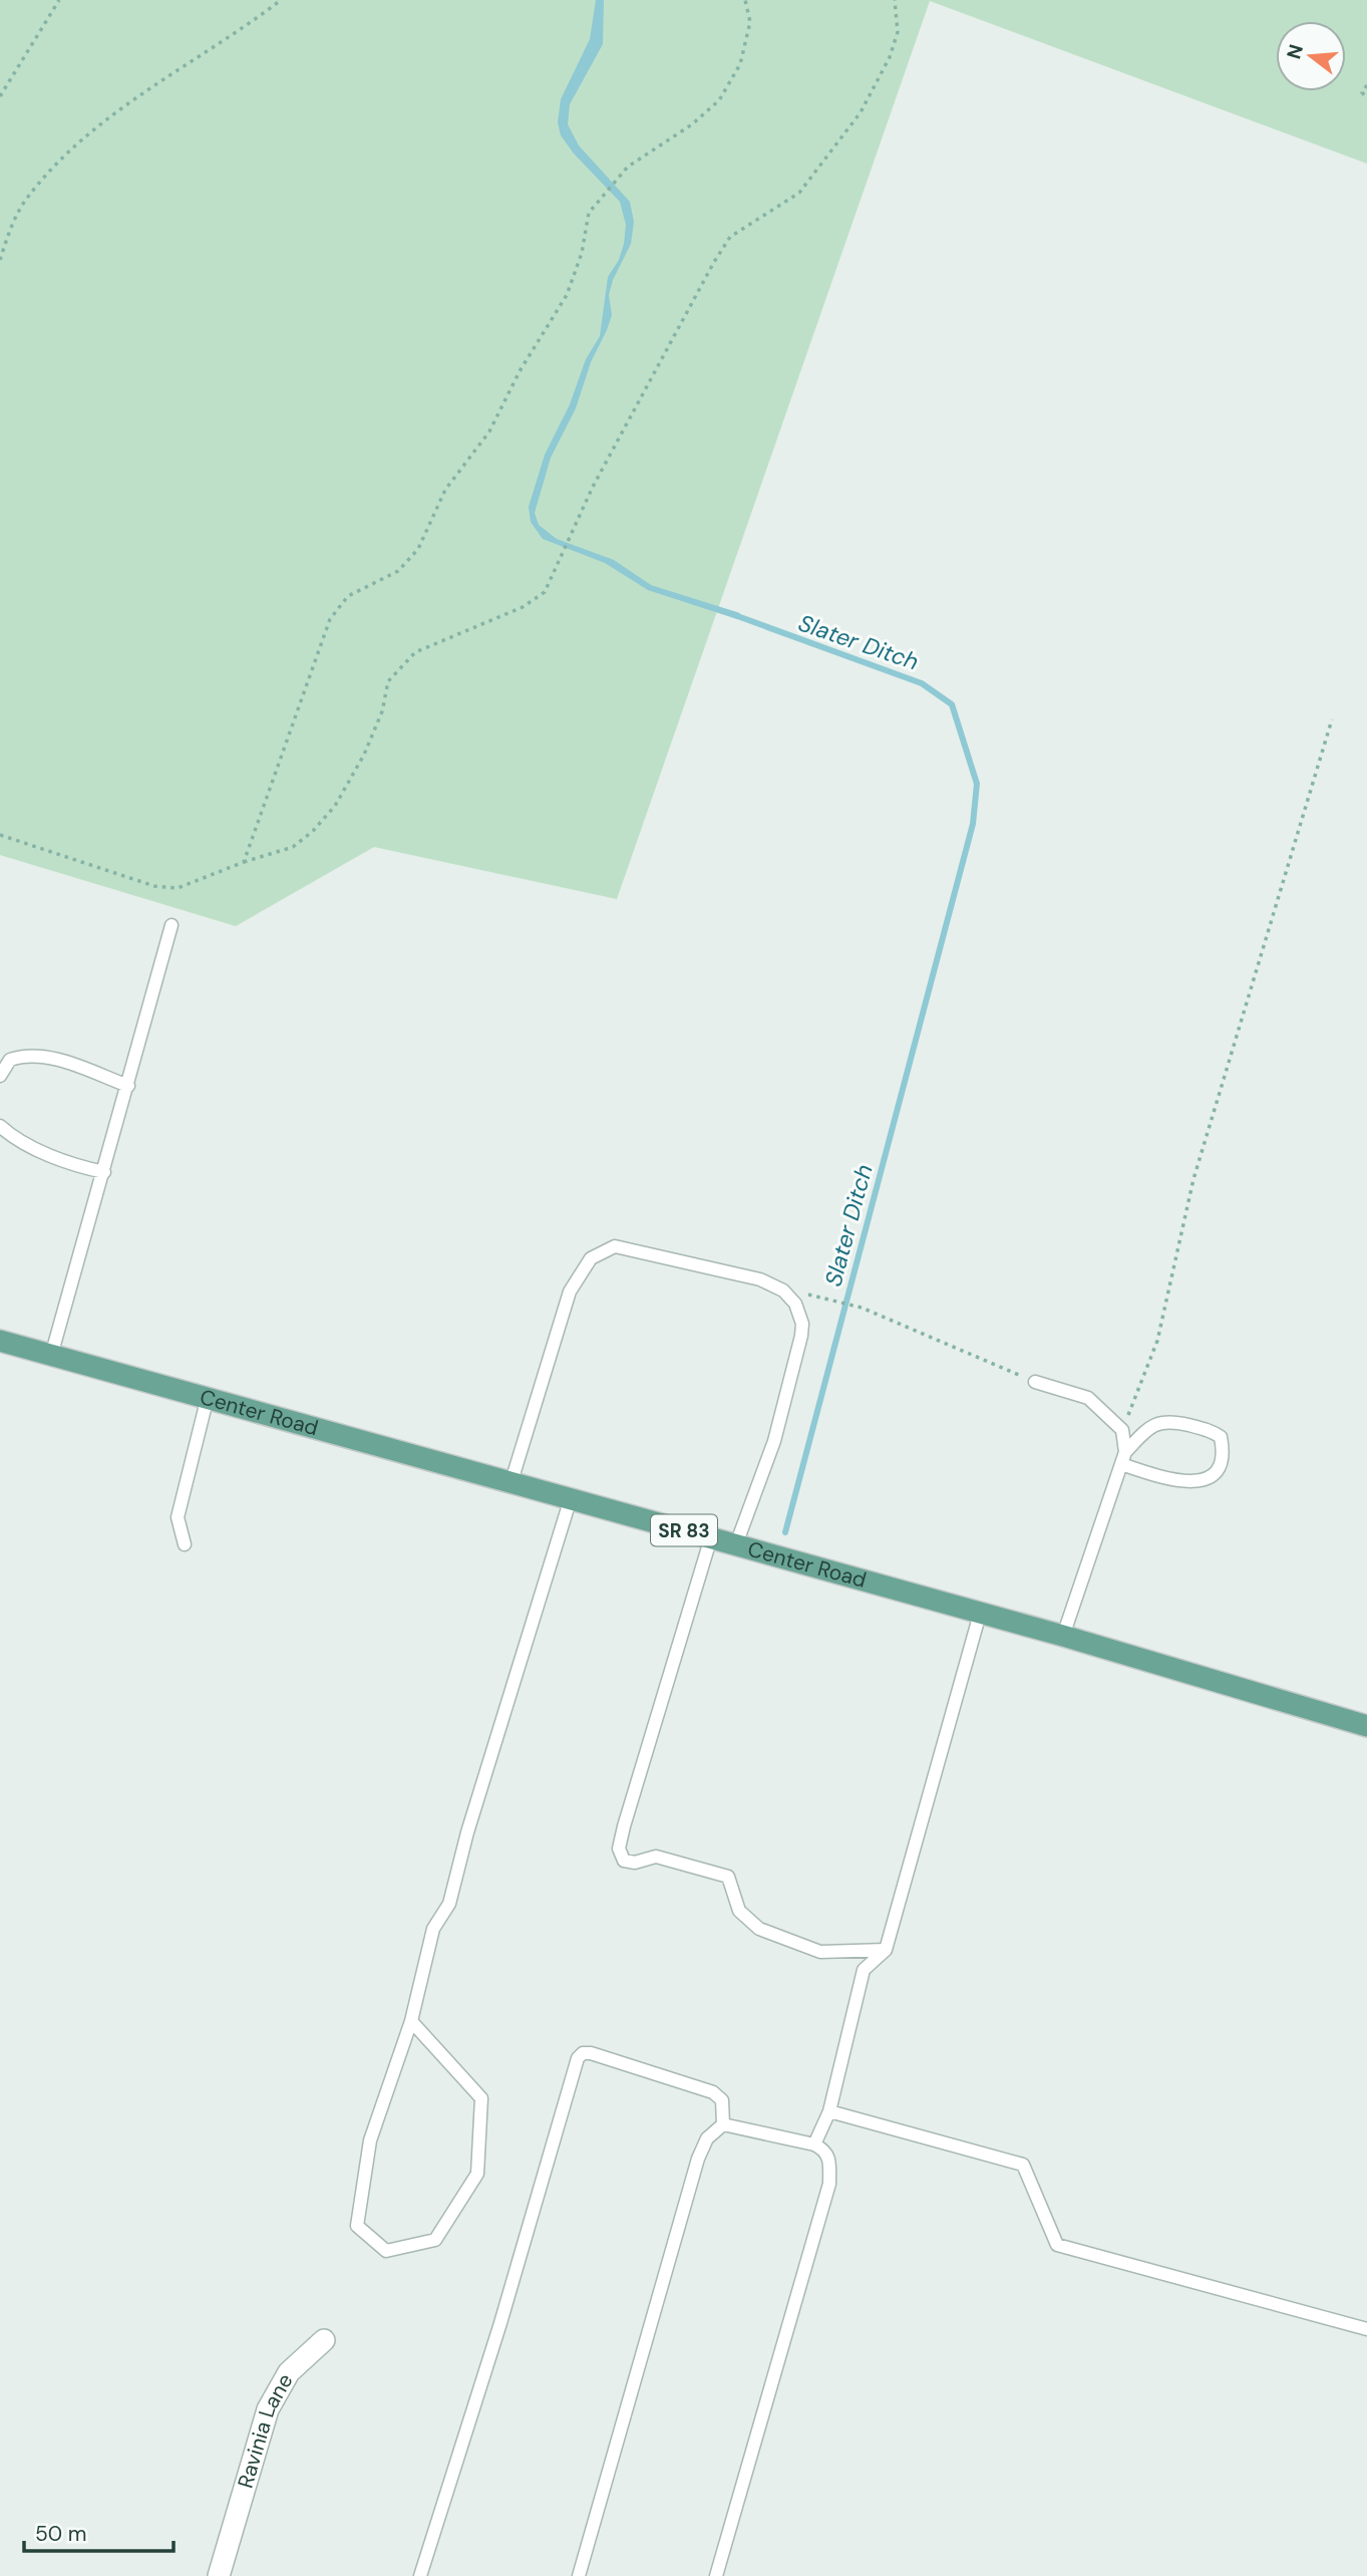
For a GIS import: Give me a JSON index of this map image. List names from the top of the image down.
{
  "streets": {
    "main road": ["Center Road", "SR 83"],
    "street": ["Ravinia Lane"]
  },
  "water": ["Slater Ditch"],
  "scale_bar": "50 m",
  "north": "left"
}
